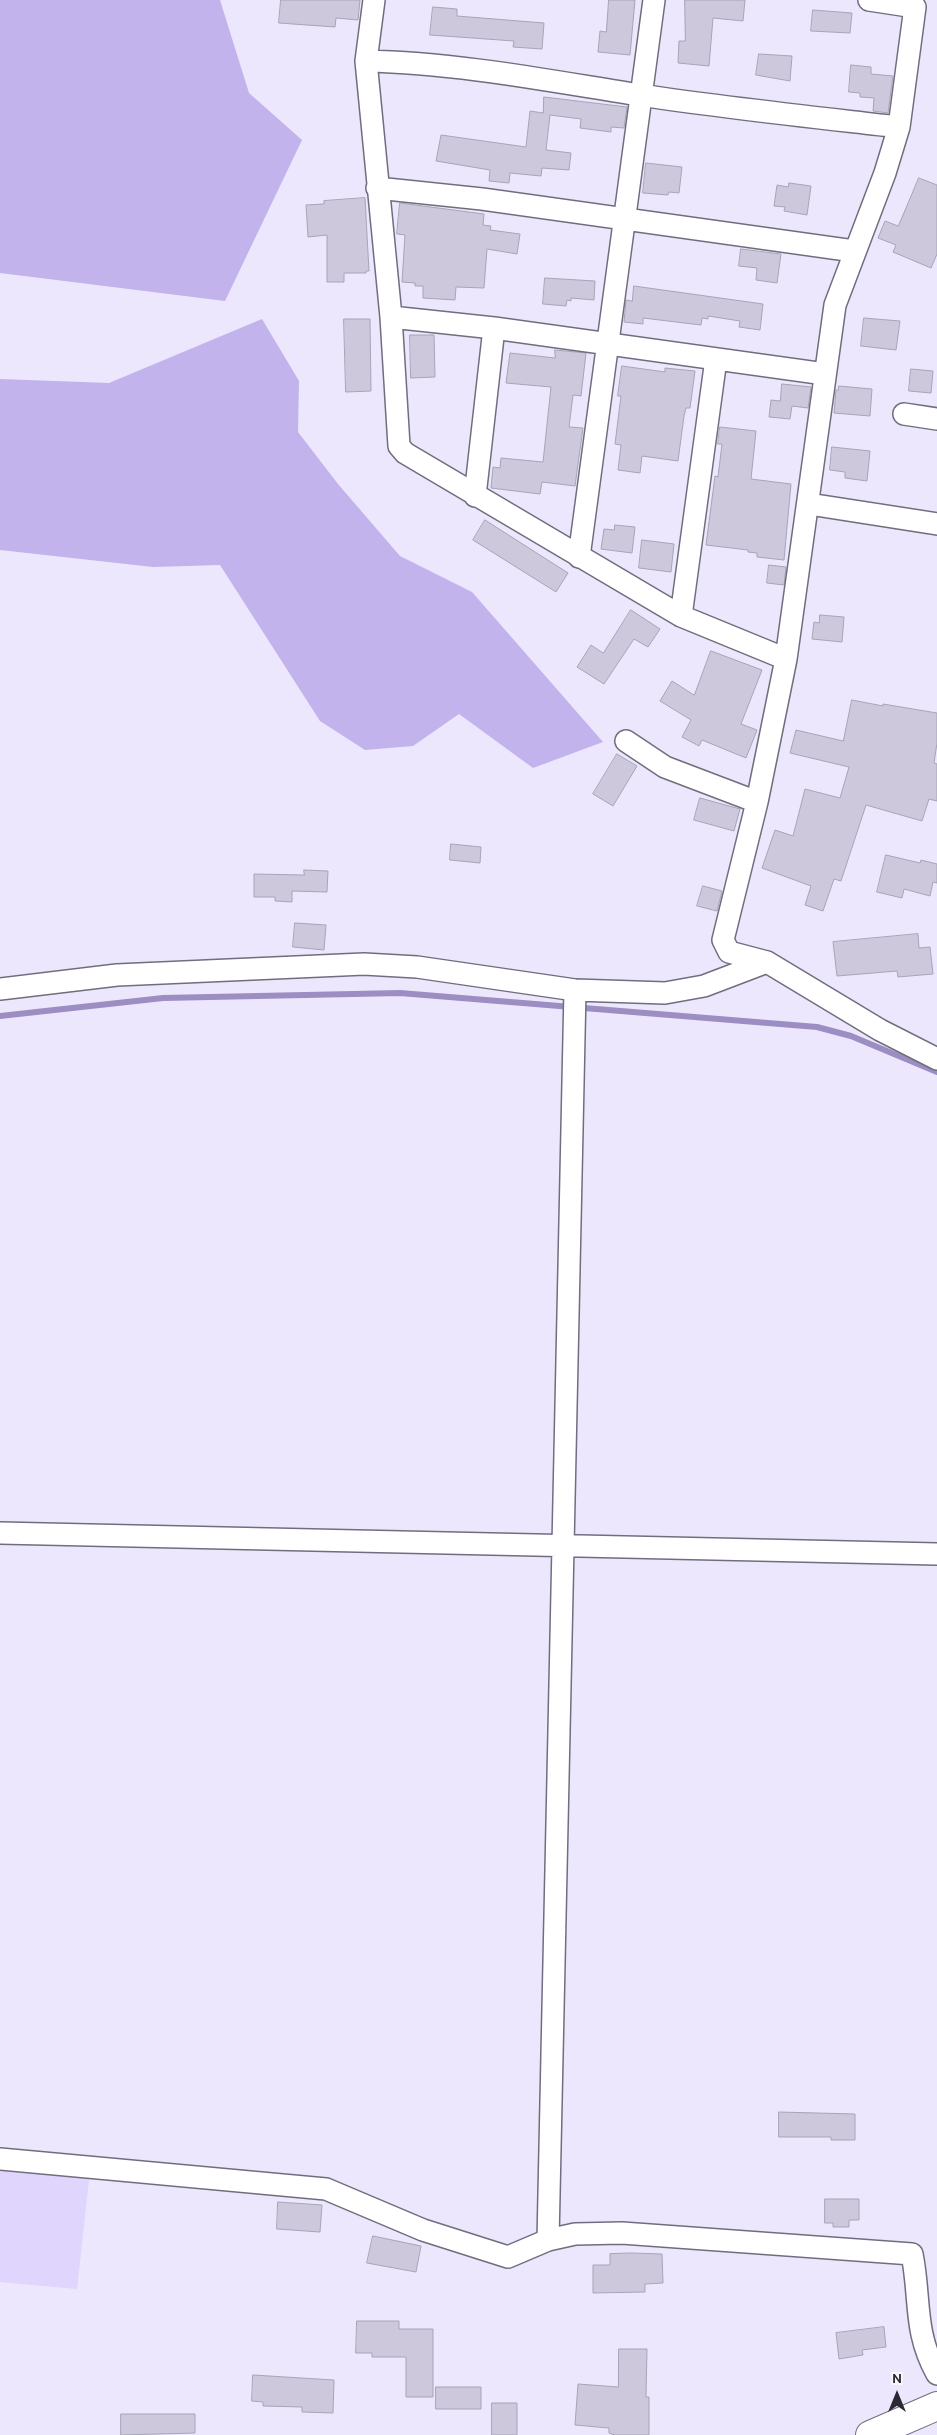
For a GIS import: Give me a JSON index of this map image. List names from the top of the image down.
{
  "north": "top"
}
